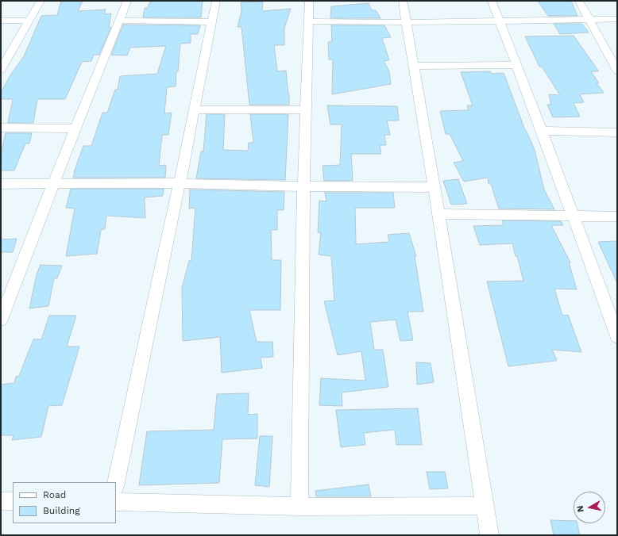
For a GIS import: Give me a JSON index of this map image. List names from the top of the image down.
{
  "legend": ["Road", "Building"],
  "north": "left"
}
